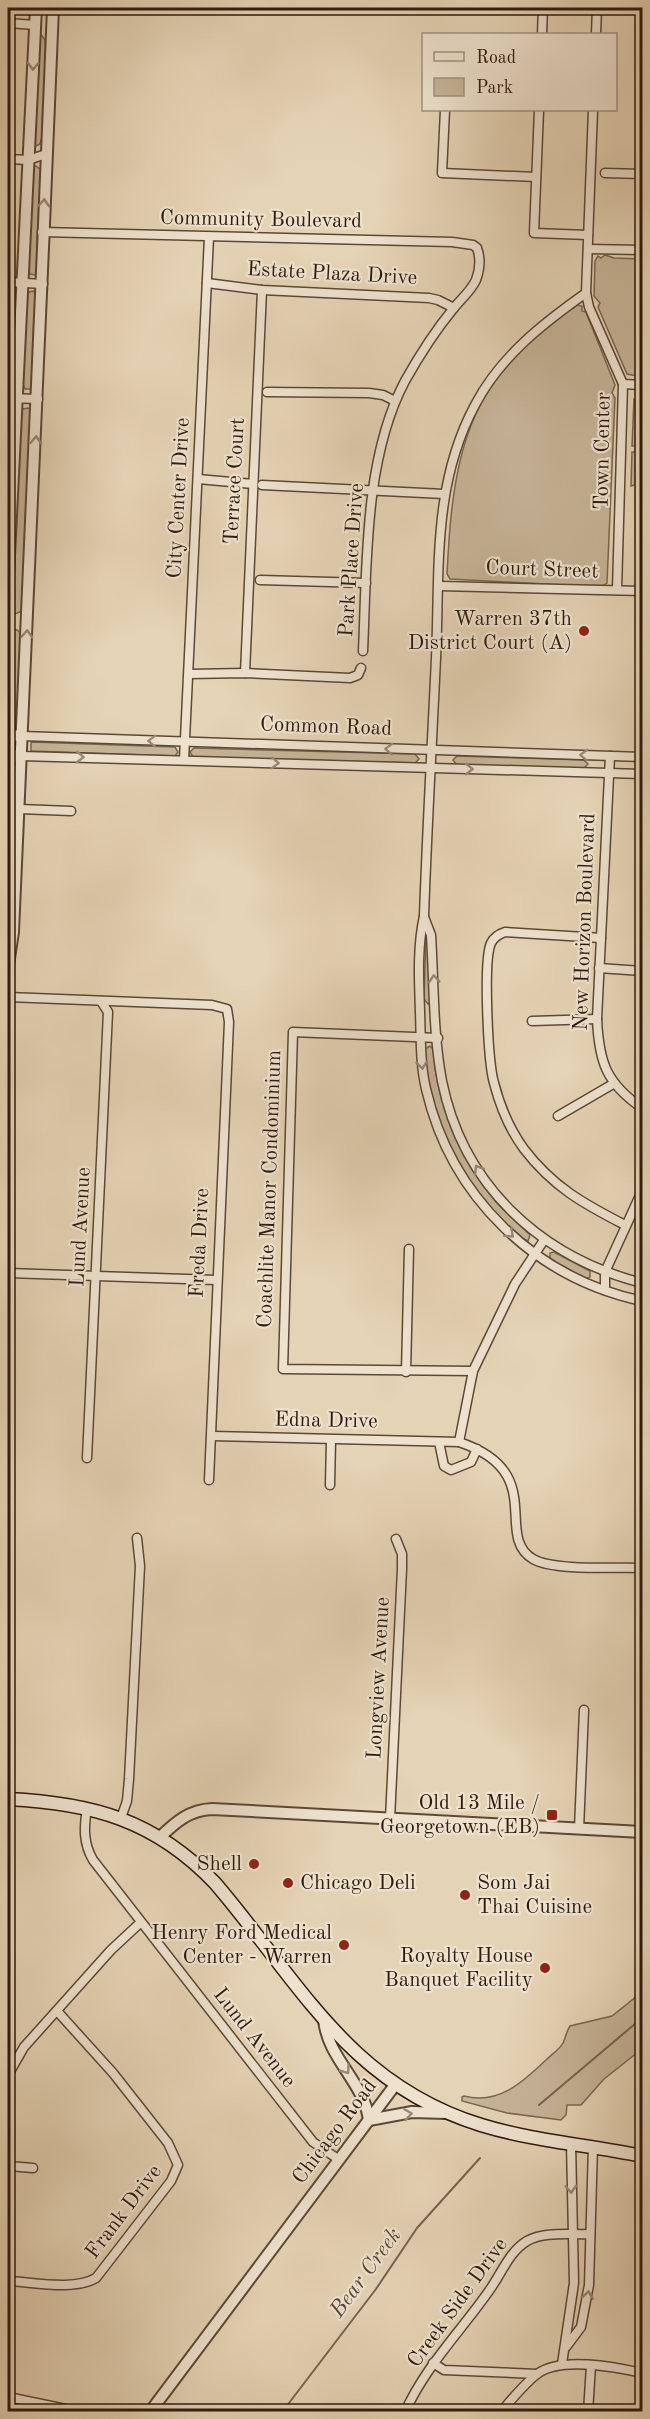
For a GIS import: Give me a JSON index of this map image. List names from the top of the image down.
{
  "streets": {
    "main road": ["Chicago Road"],
    "street": [
      "Community Boulevard",
      "Estate Plaza Drive",
      "Town Center",
      "Terrace Court",
      "City Center Drive",
      "Park Place Drive",
      "Court Street",
      "Common Road",
      "New Horizon Boulevard",
      "Coachlite Manor Condominium",
      "Lund Avenue",
      "Freda Drive",
      "Edna Drive",
      "Longview Avenue",
      "Frank Drive",
      "Creek Side Drive"
    ]
  },
  "crossings": [
    ["Community Boulevard", "City Center Drive"],
    ["Community Boulevard", "Park Place Drive"],
    ["Estate Plaza Drive", "Terrace Court"],
    ["Estate Plaza Drive", "City Center Drive"],
    ["Estate Plaza Drive", "Park Place Drive"],
    ["Town Center", "Court Street"],
    ["City Center Drive", "Common Road"],
    ["Common Road", "New Horizon Boulevard"],
    ["Lund Avenue", "Freda Drive"],
    ["Lund Avenue", "Chicago Road"],
    ["Freda Drive", "Edna Drive"]
  ],
  "water": ["Bear Creek"],
  "places": {
    "other": [
      "Warren 37th District Court (A)",
      "Shell",
      "Chicago Deli",
      "Som Jai Thai Cuisine",
      "Henry Ford Medical Center - Warren",
      "Royalty House Banquet Facility"
    ],
    "transit": ["Old 13 Mile / Georgetown (EB)"]
  },
  "legend": ["Road", "Park"]
}
